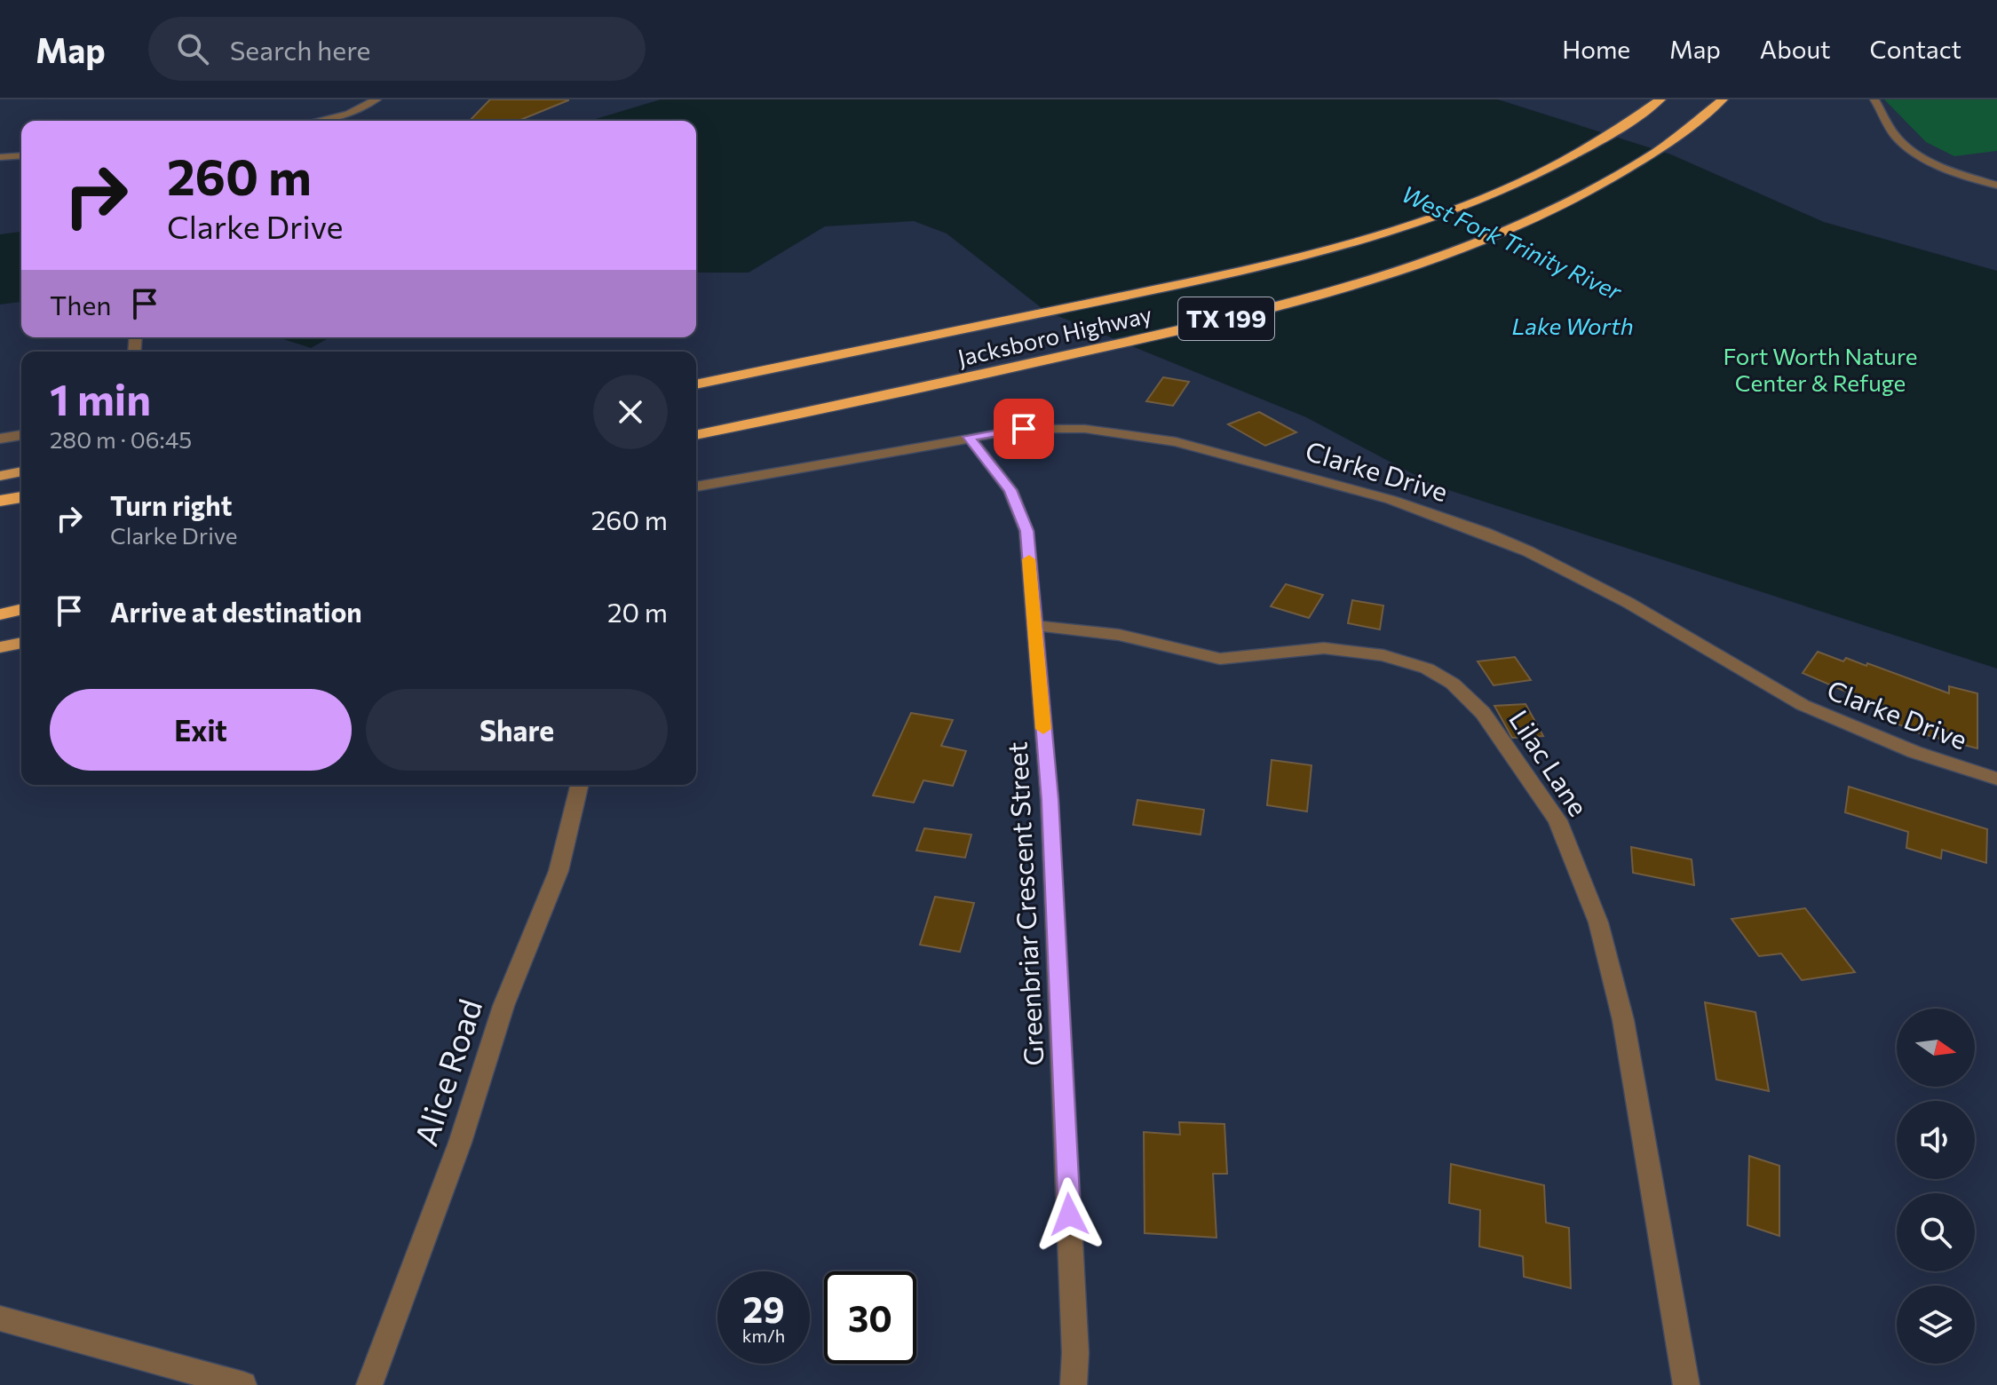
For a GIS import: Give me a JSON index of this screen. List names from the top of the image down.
{
  "streets": {
    "highway": ["TX 199", "Jacksboro Highway"],
    "street": [
      "Clarke Drive",
      "Lilac Lane",
      "Greenbriar Crescent Street",
      "Alice Road"
    ]
  },
  "crossings": [
    ["Clarke Drive", "Greenbriar Crescent Street"],
    ["Lilac Lane", "Greenbriar Crescent Street"]
  ],
  "water": ["West Fork Trinity River", "Lake Worth"],
  "parks": ["Fort Worth Nature Center & Refuge"],
  "north": "right",
  "page": {
    "header": "Map",
    "search": "Search here",
    "nav": [
      "Home",
      "Map",
      "About",
      "Contact"
    ],
    "turn": ["260 m", "Clarke Drive"],
    "then": "Then",
    "heading": ["1 min", "280 m · 06:45"],
    "list": [
      {
        "name": "Turn right",
        "note": "Clarke Drive",
        "value": "260 m"
      },
      {
        "name": "Arrive at destination",
        "value": "20 m"
      }
    ],
    "buttons": ["Exit", "Share"],
    "speed": "29 km/h",
    "limit": "30"
  }
}
